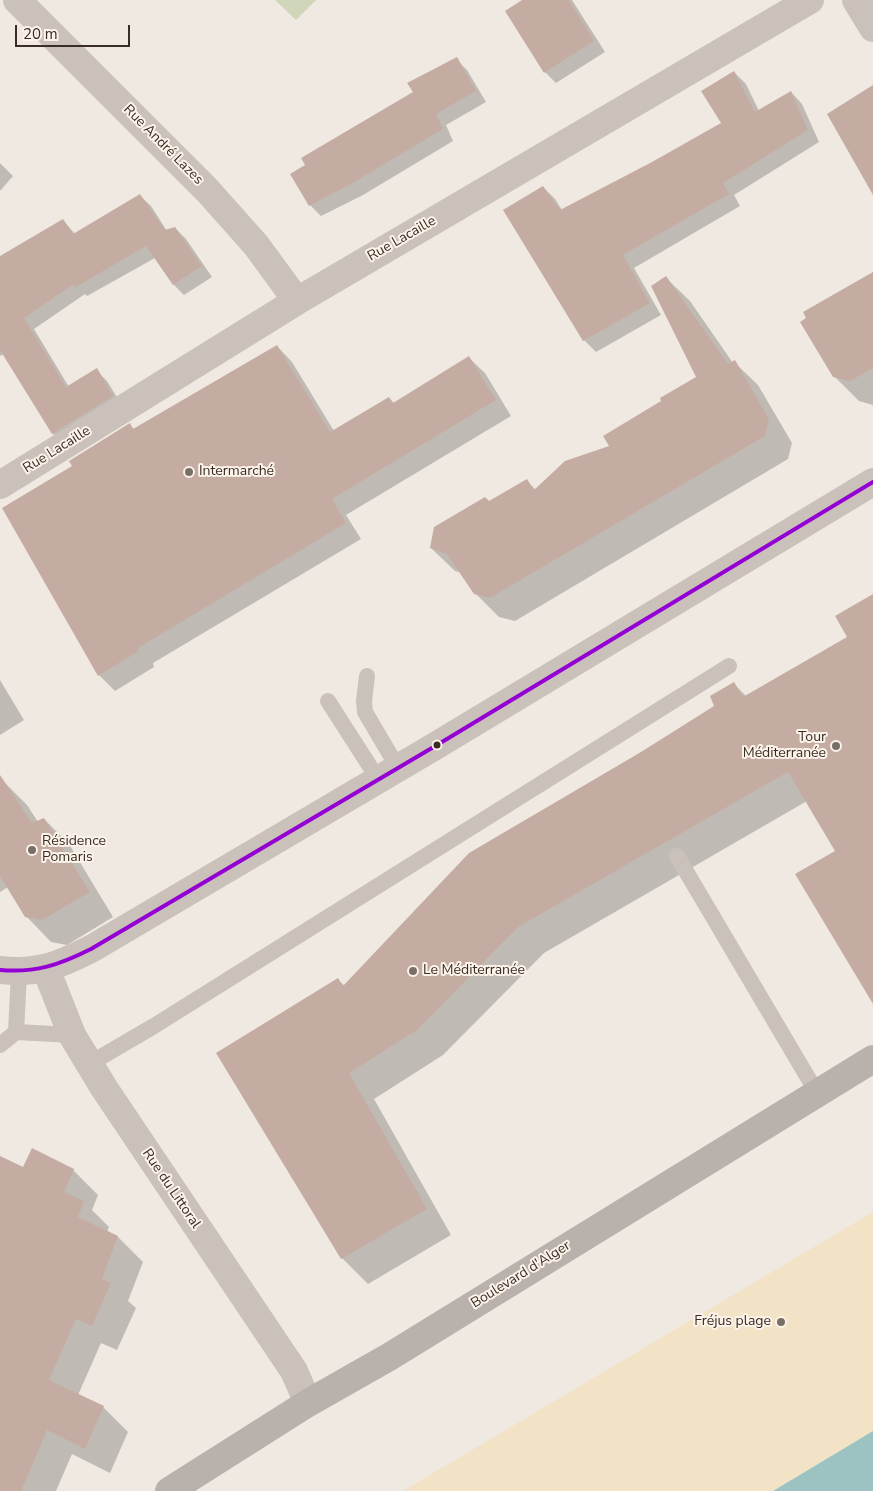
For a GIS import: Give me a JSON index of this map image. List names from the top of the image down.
{
  "streets": {
    "main road": ["Boulevard d'Alger"],
    "street": ["Rue André Lazes", "Rue Lacaille", "Rue du Littoral"]
  },
  "crossings": [
    ["Rue André Lazes", "Rue Lacaille"],
    ["Rue du Littoral", "Boulevard d'Alger"]
  ],
  "places": [
    "Intermarché",
    "Tour Méditerranée",
    "Résidence Pomaris",
    "Le Méditerranée",
    "Fréjus plage"
  ],
  "scale_bar": "20 m"
}
